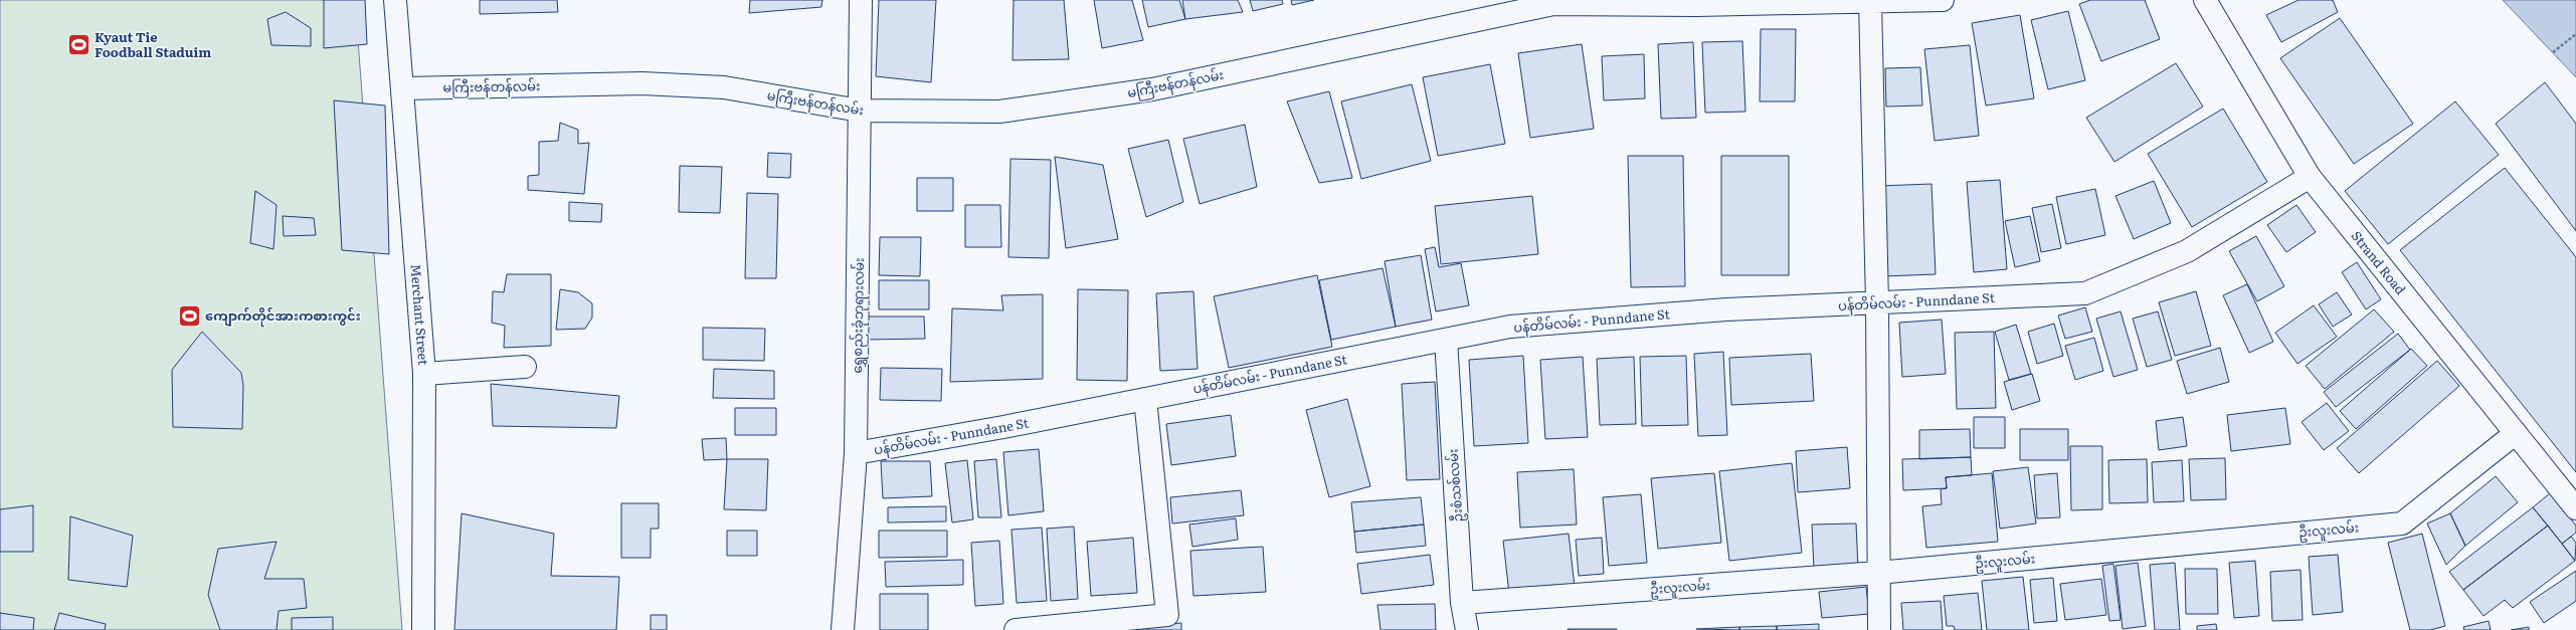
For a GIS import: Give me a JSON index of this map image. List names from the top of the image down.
{
  "streets": {
    "street": [
      "မကြီးဗန်တန်လမ်း",
      "Strand Road",
      "ပန်တိမ်လမ်း - Punndane St",
      "Merchant Street",
      "ရွှေစည်းခုံဘုရားလမ်း",
      "ဦးစံသစ်လမ်း",
      "ဦးလူးလမ်း"
    ]
  },
  "crossings": [
    ["မကြီးဗန်တန်လမ်း", "Merchant Street"],
    ["မကြီးဗန်တန်လမ်း", "ရွှေစည်းခုံဘုရားလမ်း"],
    ["Strand Road", "ပန်တိမ်လမ်း - Punndane St"],
    ["Strand Road", "ဦးလူးလမ်း"],
    ["ပန်တိမ်လမ်း - Punndane St", "ရွှေစည်းခုံဘုရားလမ်း"],
    ["ပန်တိမ်လမ်း - Punndane St", "ဦးစံသစ်လမ်း"],
    ["ဦးစံသစ်လမ်း", "ဦးလူးလမ်း"]
  ],
  "places": {
    "sports": ["Kyaut Tie Foodball Staduim", "ကျောက်တိုင်အားကစားကွင်း"]
  }
}
